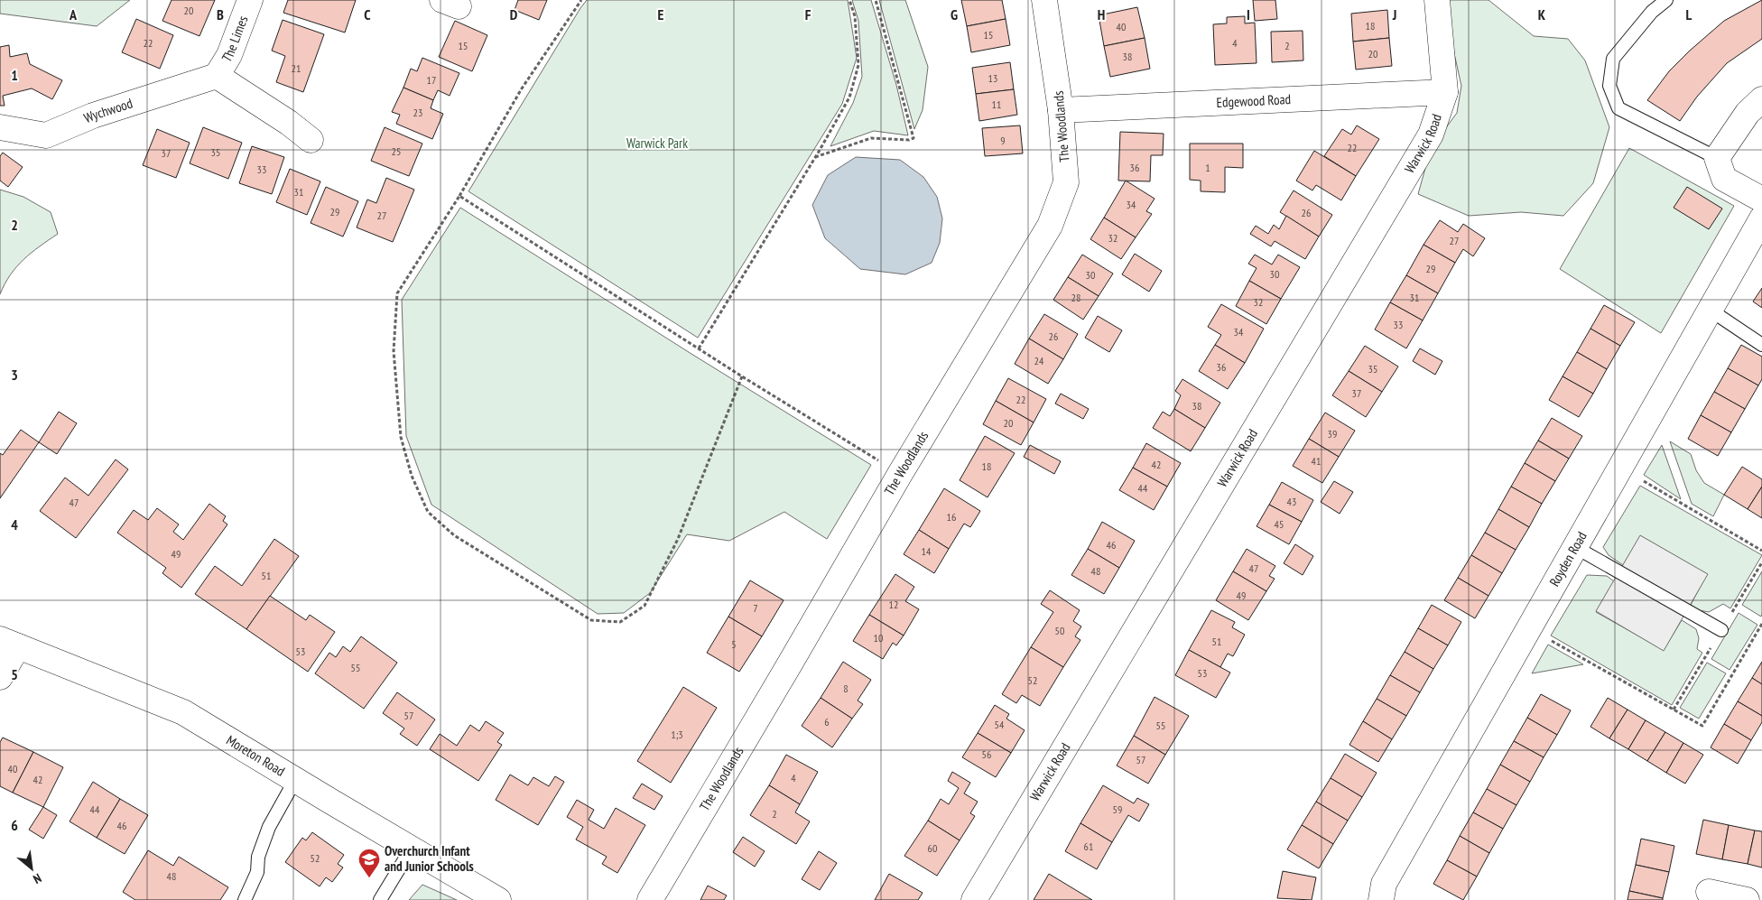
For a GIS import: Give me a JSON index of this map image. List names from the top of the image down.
{
  "streets": {
    "street": [
      "The Limes",
      "Edgewood Road",
      "Wychwood",
      "The Woodlands",
      "Warwick Road",
      "Royden Road",
      "Moreton Road"
    ]
  },
  "crossings": [
    ["The Limes", "Wychwood"],
    ["Edgewood Road", "The Woodlands"],
    ["Edgewood Road", "Warwick Road"]
  ],
  "parks": ["Warwick Park"],
  "places": {
    "school or university": ["Overchurch Infant and Junior Schools"]
  },
  "house_numbers": [
    "20",
    "18",
    "40",
    "15",
    "22",
    "4",
    "15",
    "2",
    "20",
    "38",
    "21",
    "13",
    "17",
    "11",
    "23",
    "9",
    "22",
    "25",
    "35",
    "37",
    "36",
    "1",
    "33",
    "31",
    "34",
    "29",
    "26",
    "27",
    "32",
    "27",
    "29",
    "30",
    "30",
    "28",
    "31",
    "32",
    "33",
    "34",
    "26",
    "24",
    "36",
    "35",
    "37",
    "22",
    "38",
    "20",
    "39",
    "41",
    "42",
    "18",
    "44",
    "43",
    "47",
    "16",
    "45",
    "46",
    "14",
    "49",
    "47",
    "48",
    "51",
    "49",
    "12",
    "7",
    "50",
    "10",
    "51",
    "5",
    "53",
    "55",
    "53",
    "52",
    "8",
    "57",
    "6",
    "54",
    "55",
    "1;3",
    "56",
    "57",
    "40",
    "4",
    "42",
    "44",
    "59",
    "2",
    "46",
    "61",
    "60",
    "52",
    "48"
  ],
  "north": "bottom right",
  "grid": {
    "columns": [
      "A",
      "B",
      "C",
      "D",
      "E",
      "F",
      "G",
      "H",
      "I",
      "J",
      "K",
      "L"
    ],
    "rows": [
      "1",
      "2",
      "3",
      "4",
      "5",
      "6"
    ]
  }
}
